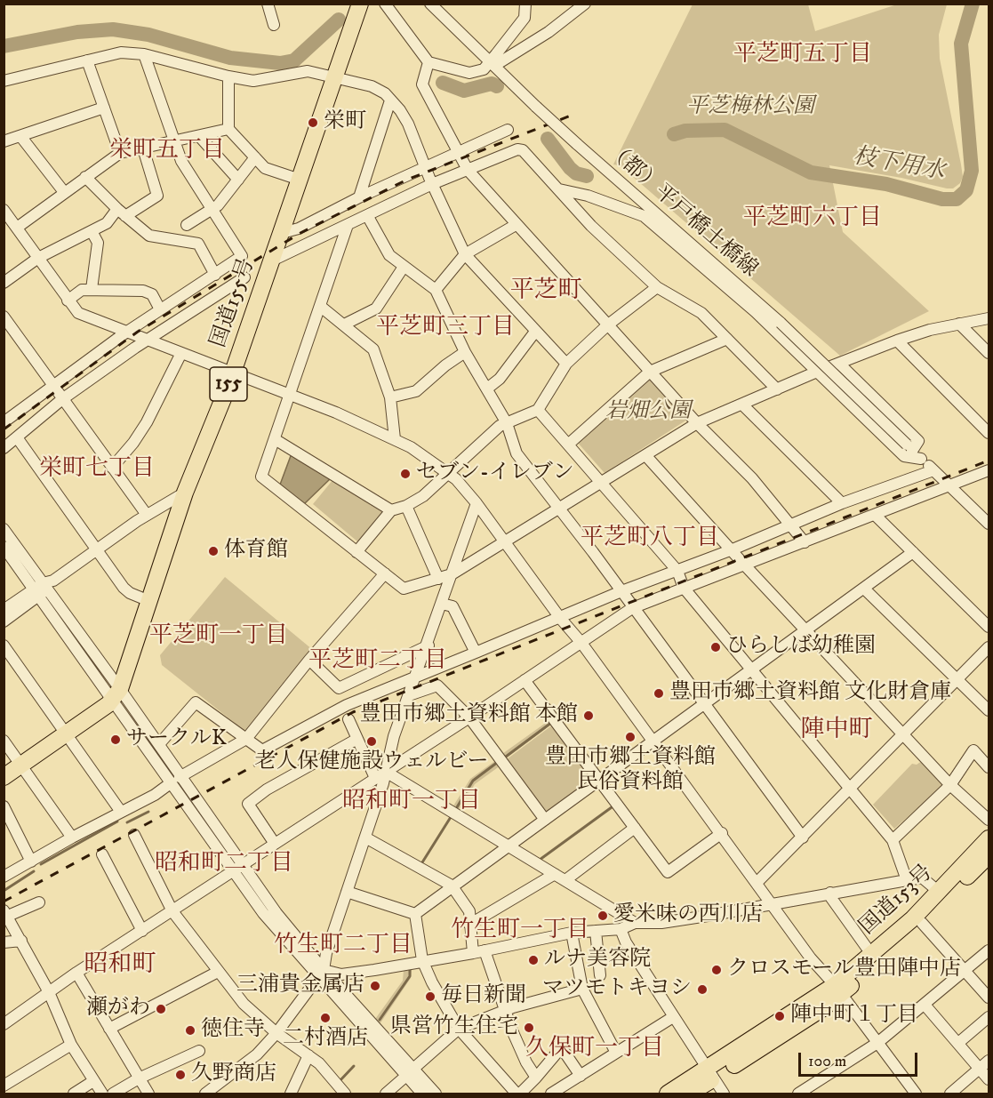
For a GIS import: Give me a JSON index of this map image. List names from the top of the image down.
{
  "streets": {
    "highway": ["国道155号", "155", "国道153号"],
    "street": ["（都）平戸橋土橋線"]
  },
  "districts": [
    "平芝町五丁目",
    "栄町五丁目",
    "平芝町六丁目",
    "平芝町",
    "平芝町三丁目",
    "栄町七丁目",
    "平芝町八丁目",
    "平芝町一丁目",
    "平芝町二丁目",
    "陣中町",
    "昭和町一丁目",
    "昭和町二丁目",
    "竹生町一丁目",
    "竹生町二丁目",
    "昭和町",
    "久保町一丁目"
  ],
  "water": ["枝下用水"],
  "parks": ["平芝梅林公園", "岩畑公園"],
  "places": [
    "栄町",
    "セブン-イレブン",
    "体育館",
    "ひらしば幼稚園",
    "豊田市郷土資料館 文化財倉庫",
    "豊田市郷土資料館 本館",
    "豊田市郷土資料館 民俗資料館",
    "サークルK",
    "老人保健施設ウェルビー",
    "愛米味の西川店",
    "ルナ美容院",
    "クロスモール豊田陣中店",
    "三浦貴金属店",
    "マツモトキヨシ",
    "毎日新聞",
    "瀬がわ",
    "陣中町１丁目",
    "二村酒店",
    "県営竹生住宅",
    "徳住寺",
    "久野商店"
  ],
  "scale_bar": "100 m"
}
